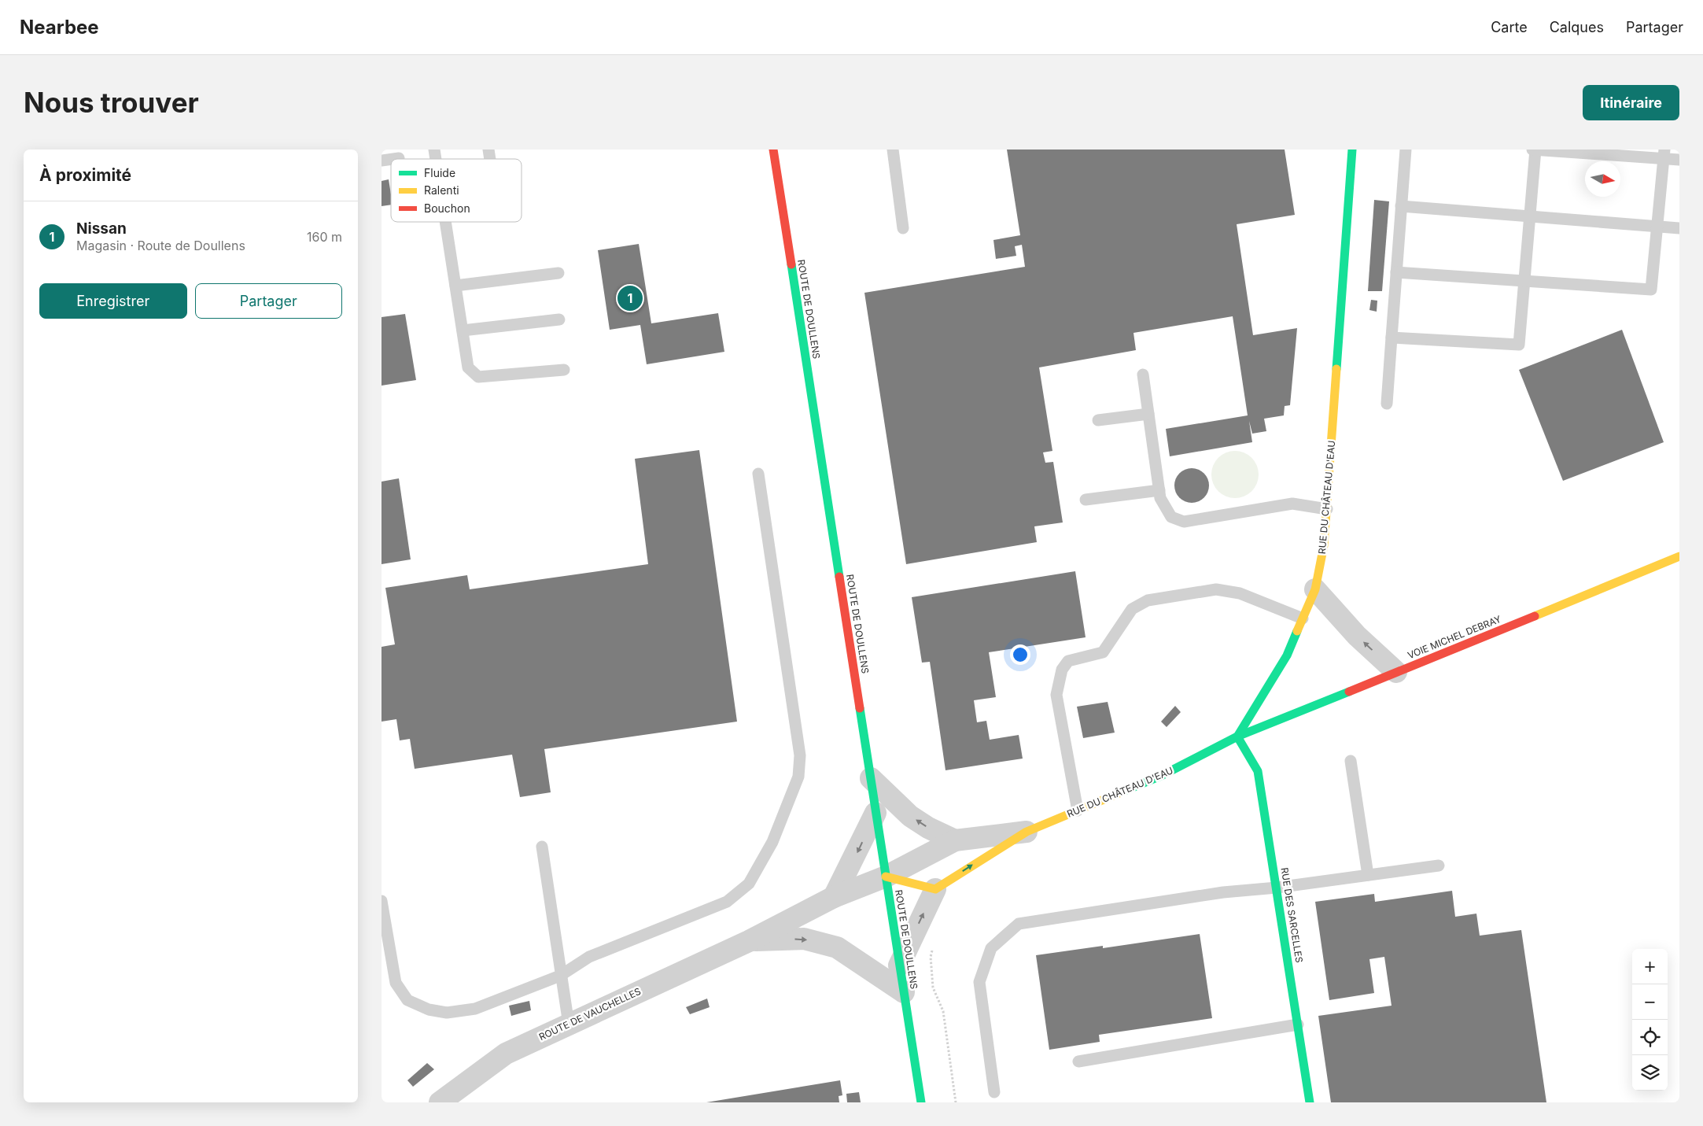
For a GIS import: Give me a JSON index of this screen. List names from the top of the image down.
{
  "streets": {
    "street": [
      "ROUTE DE DOULLENS",
      "RUE DU CHÂTEAU D'EAU",
      "VOIE MICHEL DEBRAY",
      "RUE DES SARCELLES",
      "ROUTE DE VAUCHELLES"
    ]
  },
  "crossings": [
    ["ROUTE DE DOULLENS", "RUE DU CHÂTEAU D'EAU"],
    ["ROUTE DE DOULLENS", "ROUTE DE VAUCHELLES"],
    ["RUE DU CHÂTEAU D'EAU", "VOIE MICHEL DEBRAY"],
    ["RUE DU CHÂTEAU D'EAU", "RUE DES SARCELLES"],
    ["RUE DU CHÂTEAU D'EAU", "ROUTE DE VAUCHELLES"],
    ["VOIE MICHEL DEBRAY", "RUE DES SARCELLES"]
  ],
  "legend": ["Fluide", "Ralenti", "Bouchon"],
  "north": "right",
  "page": {
    "header": "Nearbee",
    "nav": ["Carte", "Calques", "Partager"],
    "buttons": [
      "Itinéraire",
      ["Enregistrer", "Partager"]
    ],
    "title": "Nous trouver",
    "heading": "À proximité",
    "list": [
      {
        "mark": "1",
        "name": "Nissan",
        "note": "Magasin · Route de Doullens",
        "value": "160 m"
      }
    ],
    "pins": "1",
    "map_buttons": ["+", "−"]
  }
}
